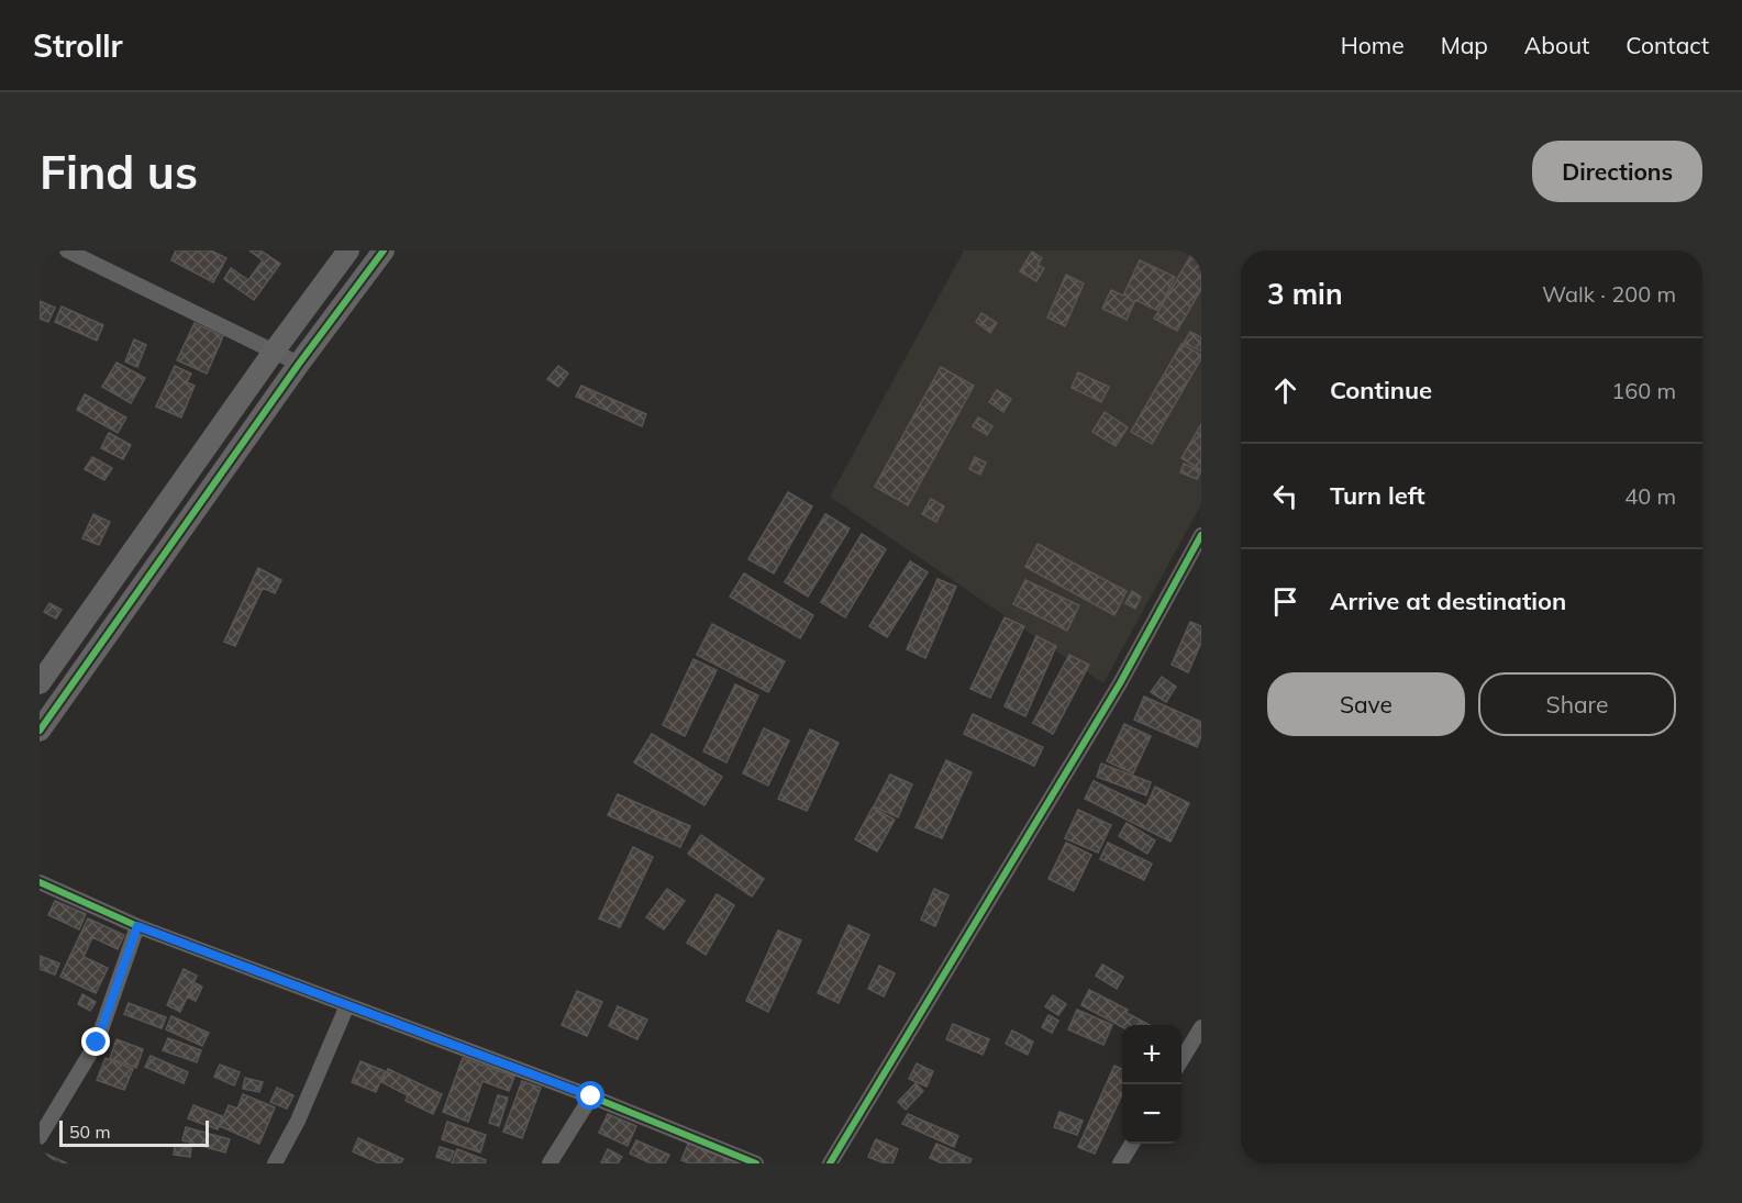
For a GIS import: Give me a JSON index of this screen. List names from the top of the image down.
{
  "scale_bar": "50 m",
  "page": {
    "header": "Strollr",
    "nav": [
      "Home",
      "Map",
      "About",
      "Contact"
    ],
    "buttons": [
      "Directions",
      ["Save", "Share"]
    ],
    "title": "Find us",
    "heading": ["3 min", "Walk · 200 m"],
    "list": [
      ["Continue", "160 m"],
      ["Turn left", "40 m"],
      "Arrive at destination"
    ],
    "map_buttons": ["+", "−"],
    "scale": "50 m"
  }
}
